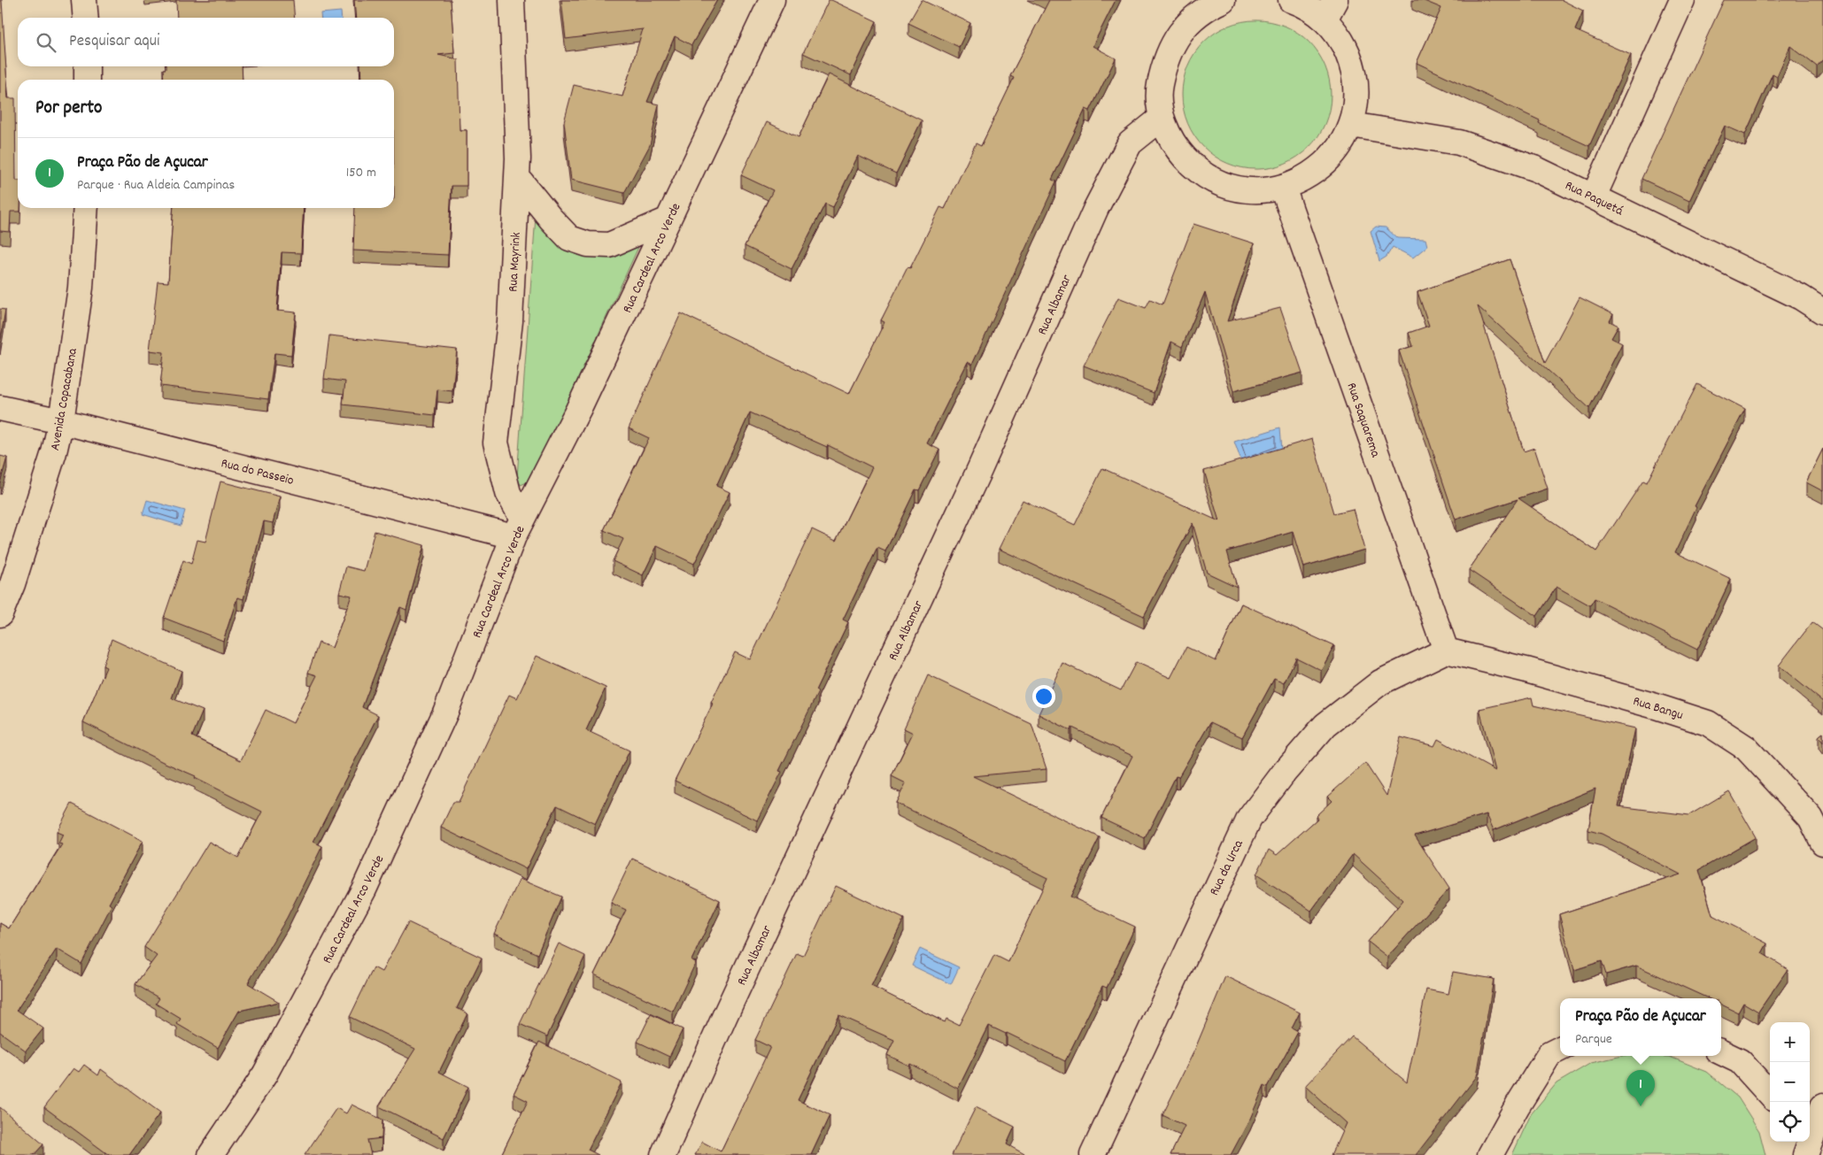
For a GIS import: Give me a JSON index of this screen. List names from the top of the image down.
{
  "streets": {
    "street": [
      "Rua Paquetá",
      "Rua Cardeal Arco Verde",
      "Rua Mayrink",
      "Rua Albamar",
      "Avenida Copacabana",
      "Rua Saquarema",
      "Rua do Passeio",
      "Rua Bangu",
      "Rua da Urca"
    ]
  },
  "crossings": [
    ["Rua Cardeal Arco Verde", "Rua Mayrink"],
    ["Rua Cardeal Arco Verde", "Rua do Passeio"],
    ["Rua Mayrink", "Rua do Passeio"],
    ["Avenida Copacabana", "Rua do Passeio"],
    ["Rua Saquarema", "Rua Bangu"],
    ["Rua Saquarema", "Rua da Urca"],
    ["Rua Bangu", "Rua da Urca"]
  ],
  "page": {
    "search": "Pesquisar aqui",
    "heading": "Por perto",
    "list": [
      {
        "mark": "1",
        "name": "Praça Pão de Açucar",
        "note": "Parque · Rua Aldeia Campinas",
        "value": "150 m"
      }
    ],
    "popup": ["Praça Pão de Açucar", "Parque"],
    "map_buttons": ["+", "−"],
    "pins": "1"
  }
}
